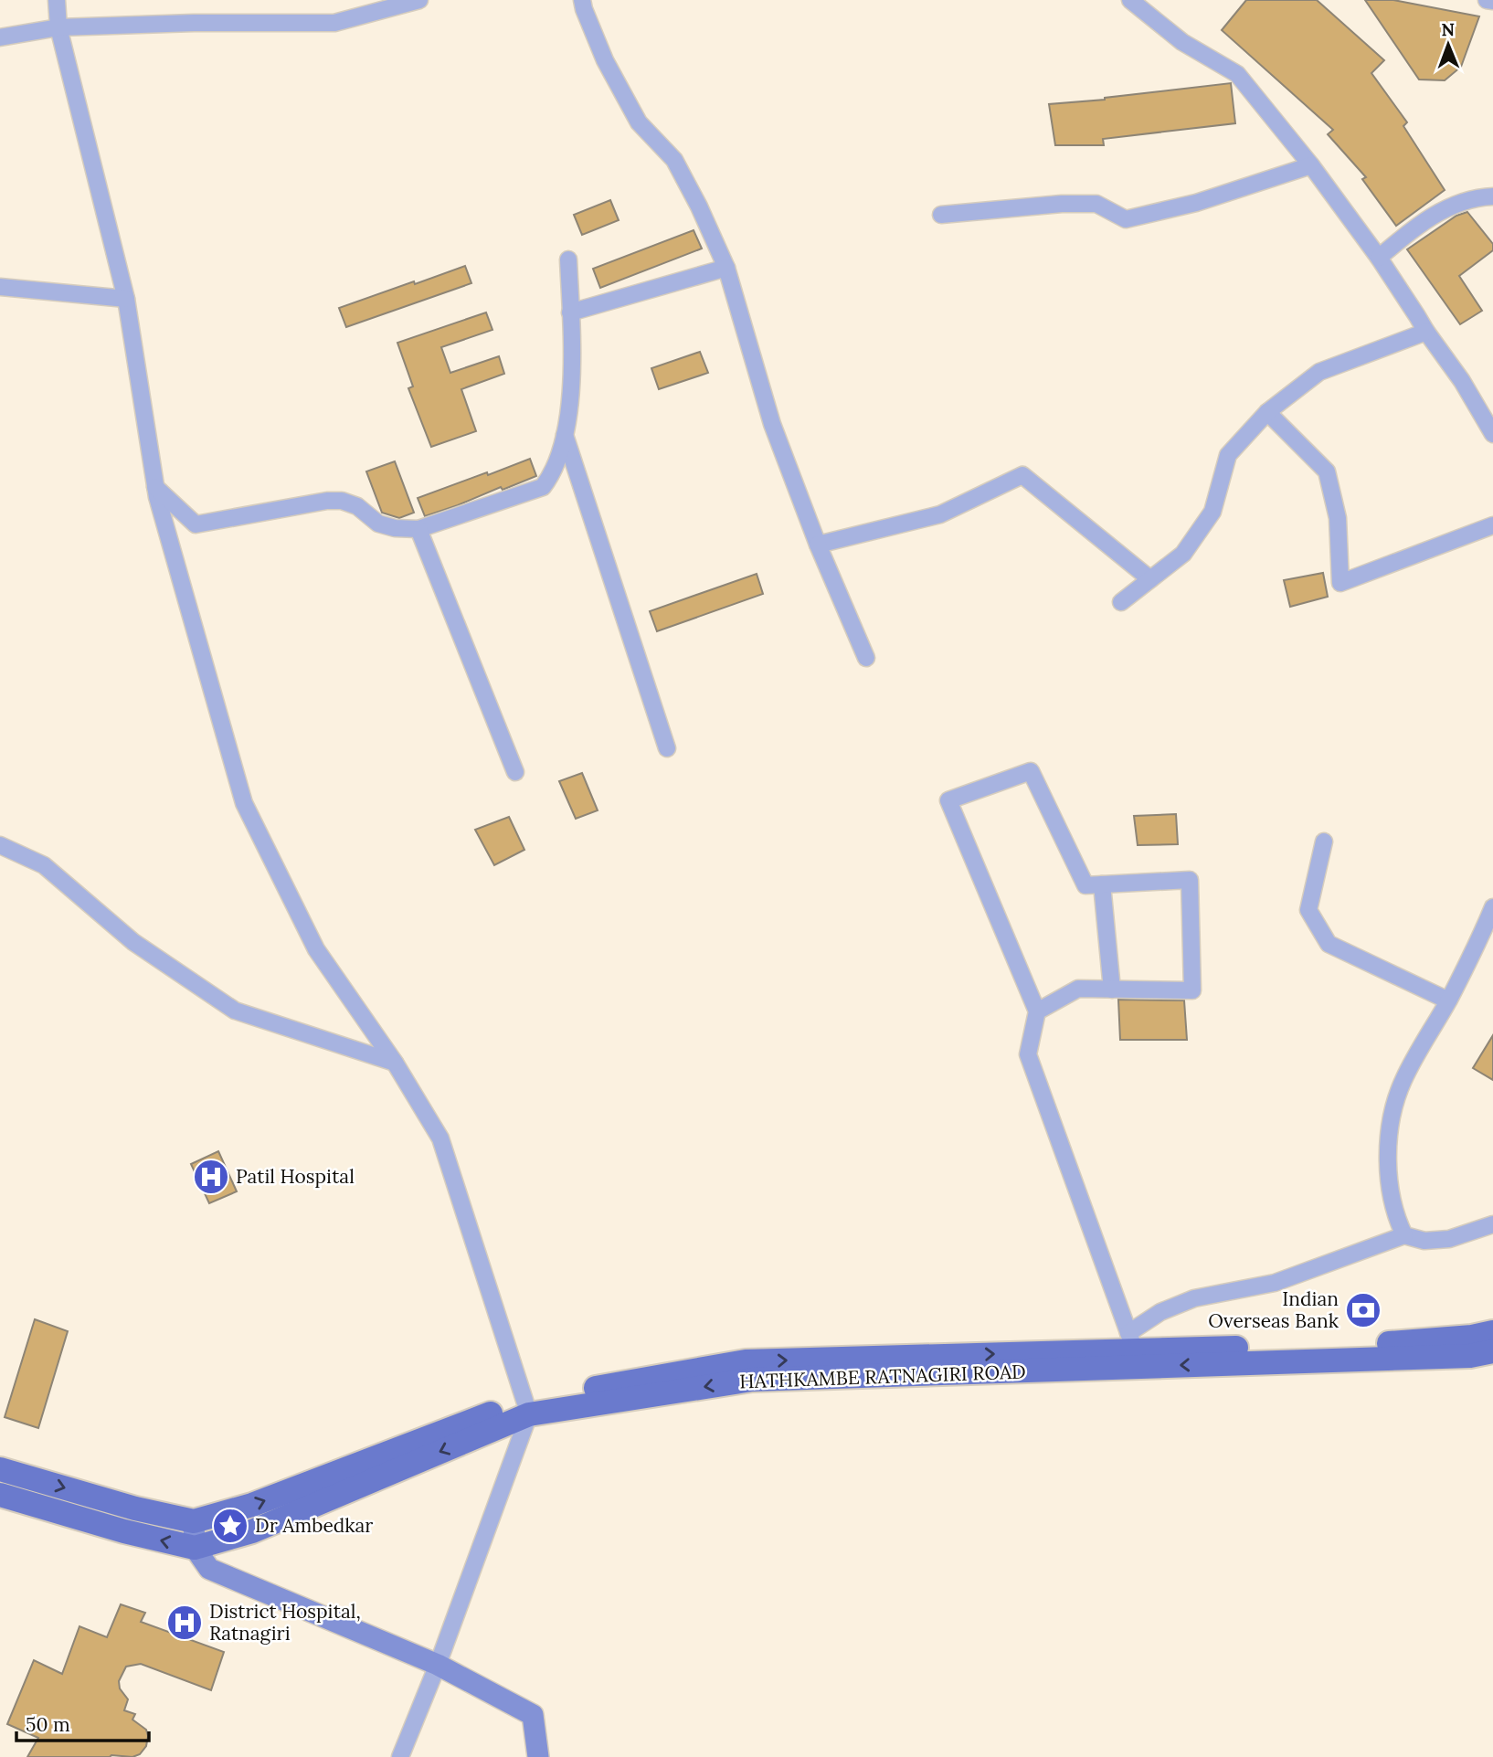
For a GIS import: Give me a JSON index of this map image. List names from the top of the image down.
{
  "streets": {
    "main road": ["HATHKAMBE RATNAGIRI ROAD"]
  },
  "places": {
    "hospital": ["Patil Hospital", "District Hospital, Ratnagiri"],
    "bank": ["Indian Overseas Bank"],
    "place": ["Dr Ambedkar"]
  },
  "scale_bar": "50 m",
  "north": "top"
}
